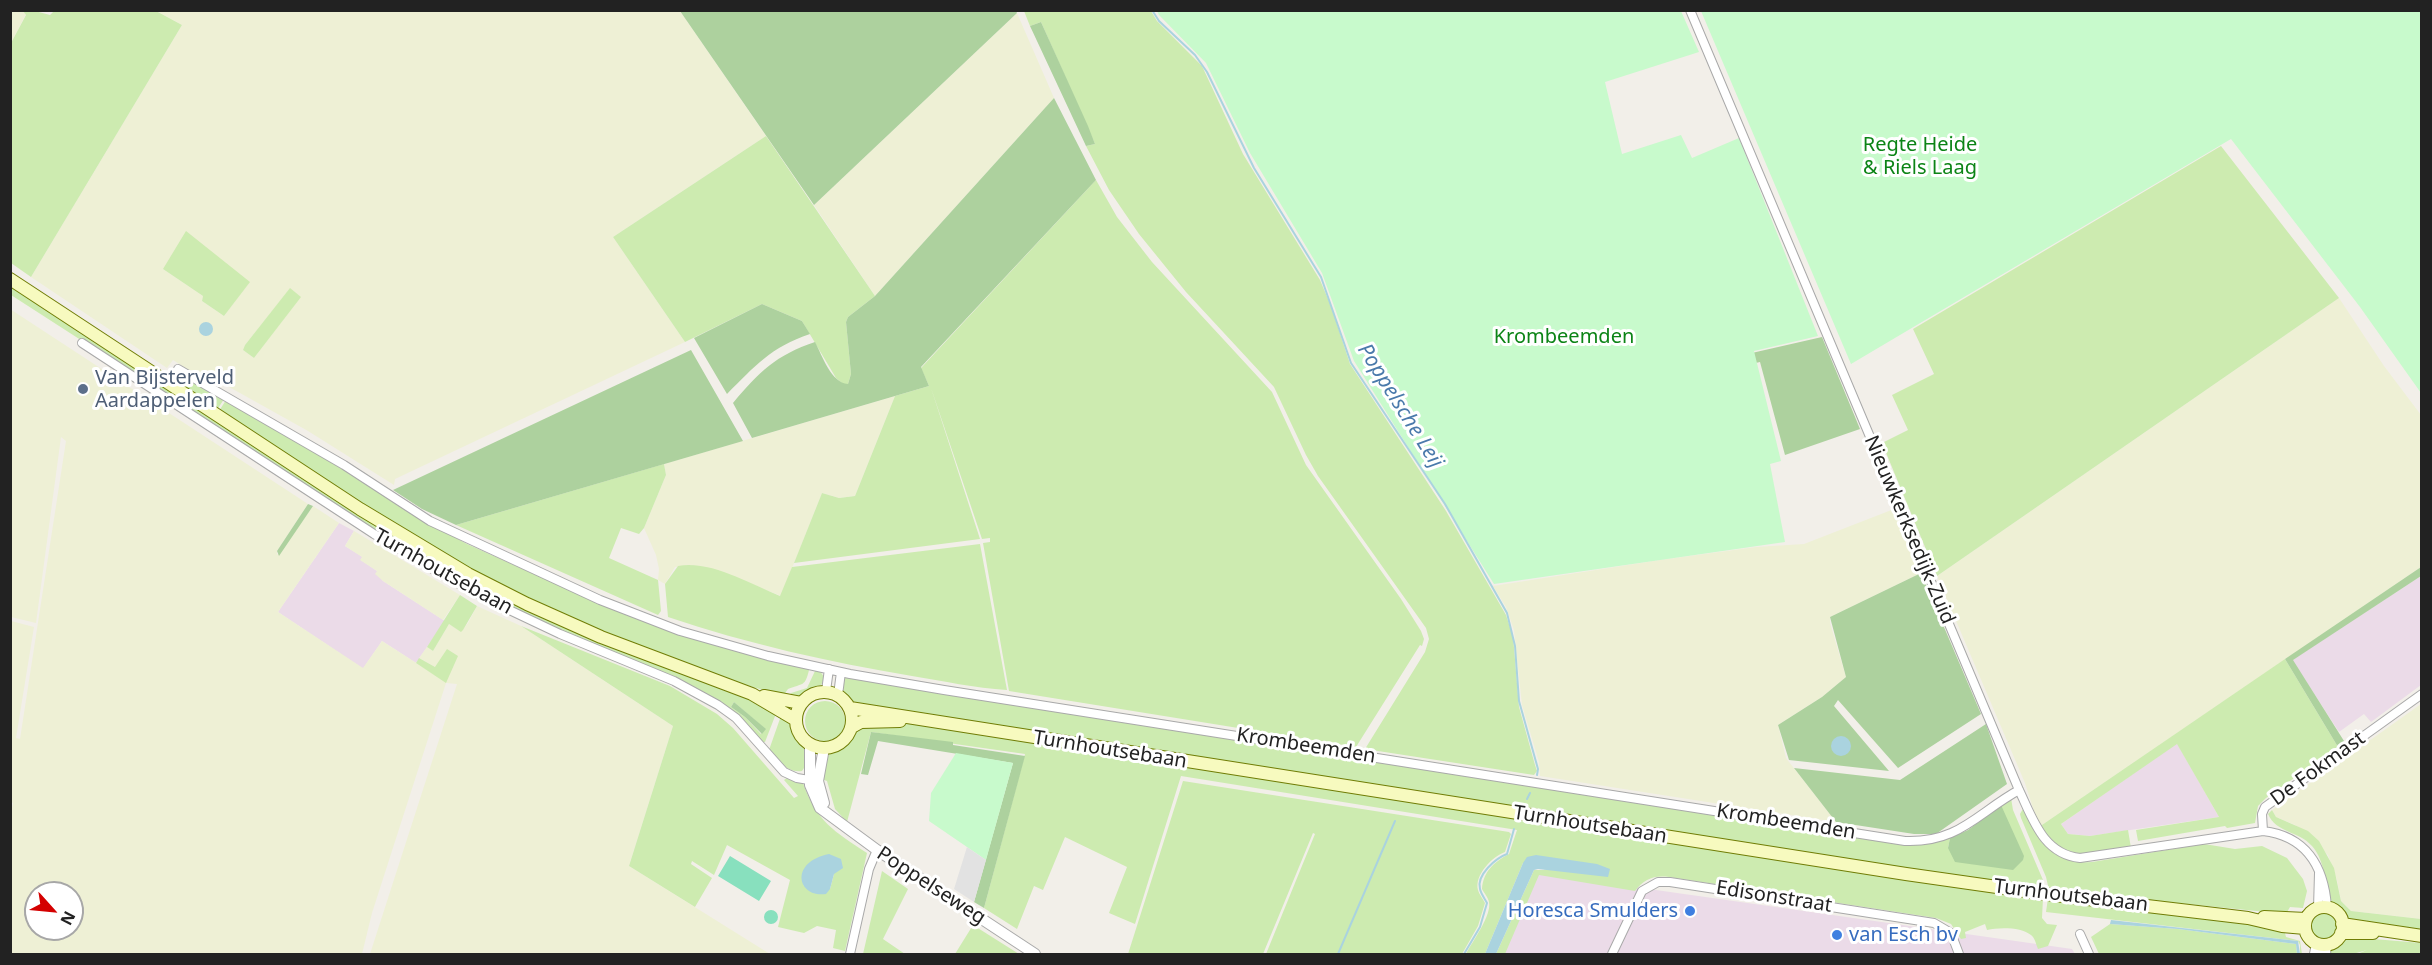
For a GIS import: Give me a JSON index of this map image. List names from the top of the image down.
{
  "streets": {
    "main road": ["Turnhoutsebaan"],
    "street": [
      "Nieuwkerksedijk-Zuid",
      "Krombeemden",
      "De Fokmast",
      "Poppelseweg",
      "Edisonstraat"
    ]
  },
  "crossings": [
    ["Nieuwkerksedijk-Zuid", "Krombeemden"],
    ["Nieuwkerksedijk-Zuid", "De Fokmast"],
    ["Turnhoutsebaan", "Krombeemden"],
    ["Turnhoutsebaan", "De Fokmast"],
    ["Turnhoutsebaan", "Poppelseweg"]
  ],
  "water": ["Poppelsche Leij"],
  "parks": ["Regte Heide & Riels Laag", "Krombeemden"],
  "places": ["Van Bijsterveld Aardappelen", "Horesca Smulders", "van Esch bv"],
  "north": "bottom right"
}
